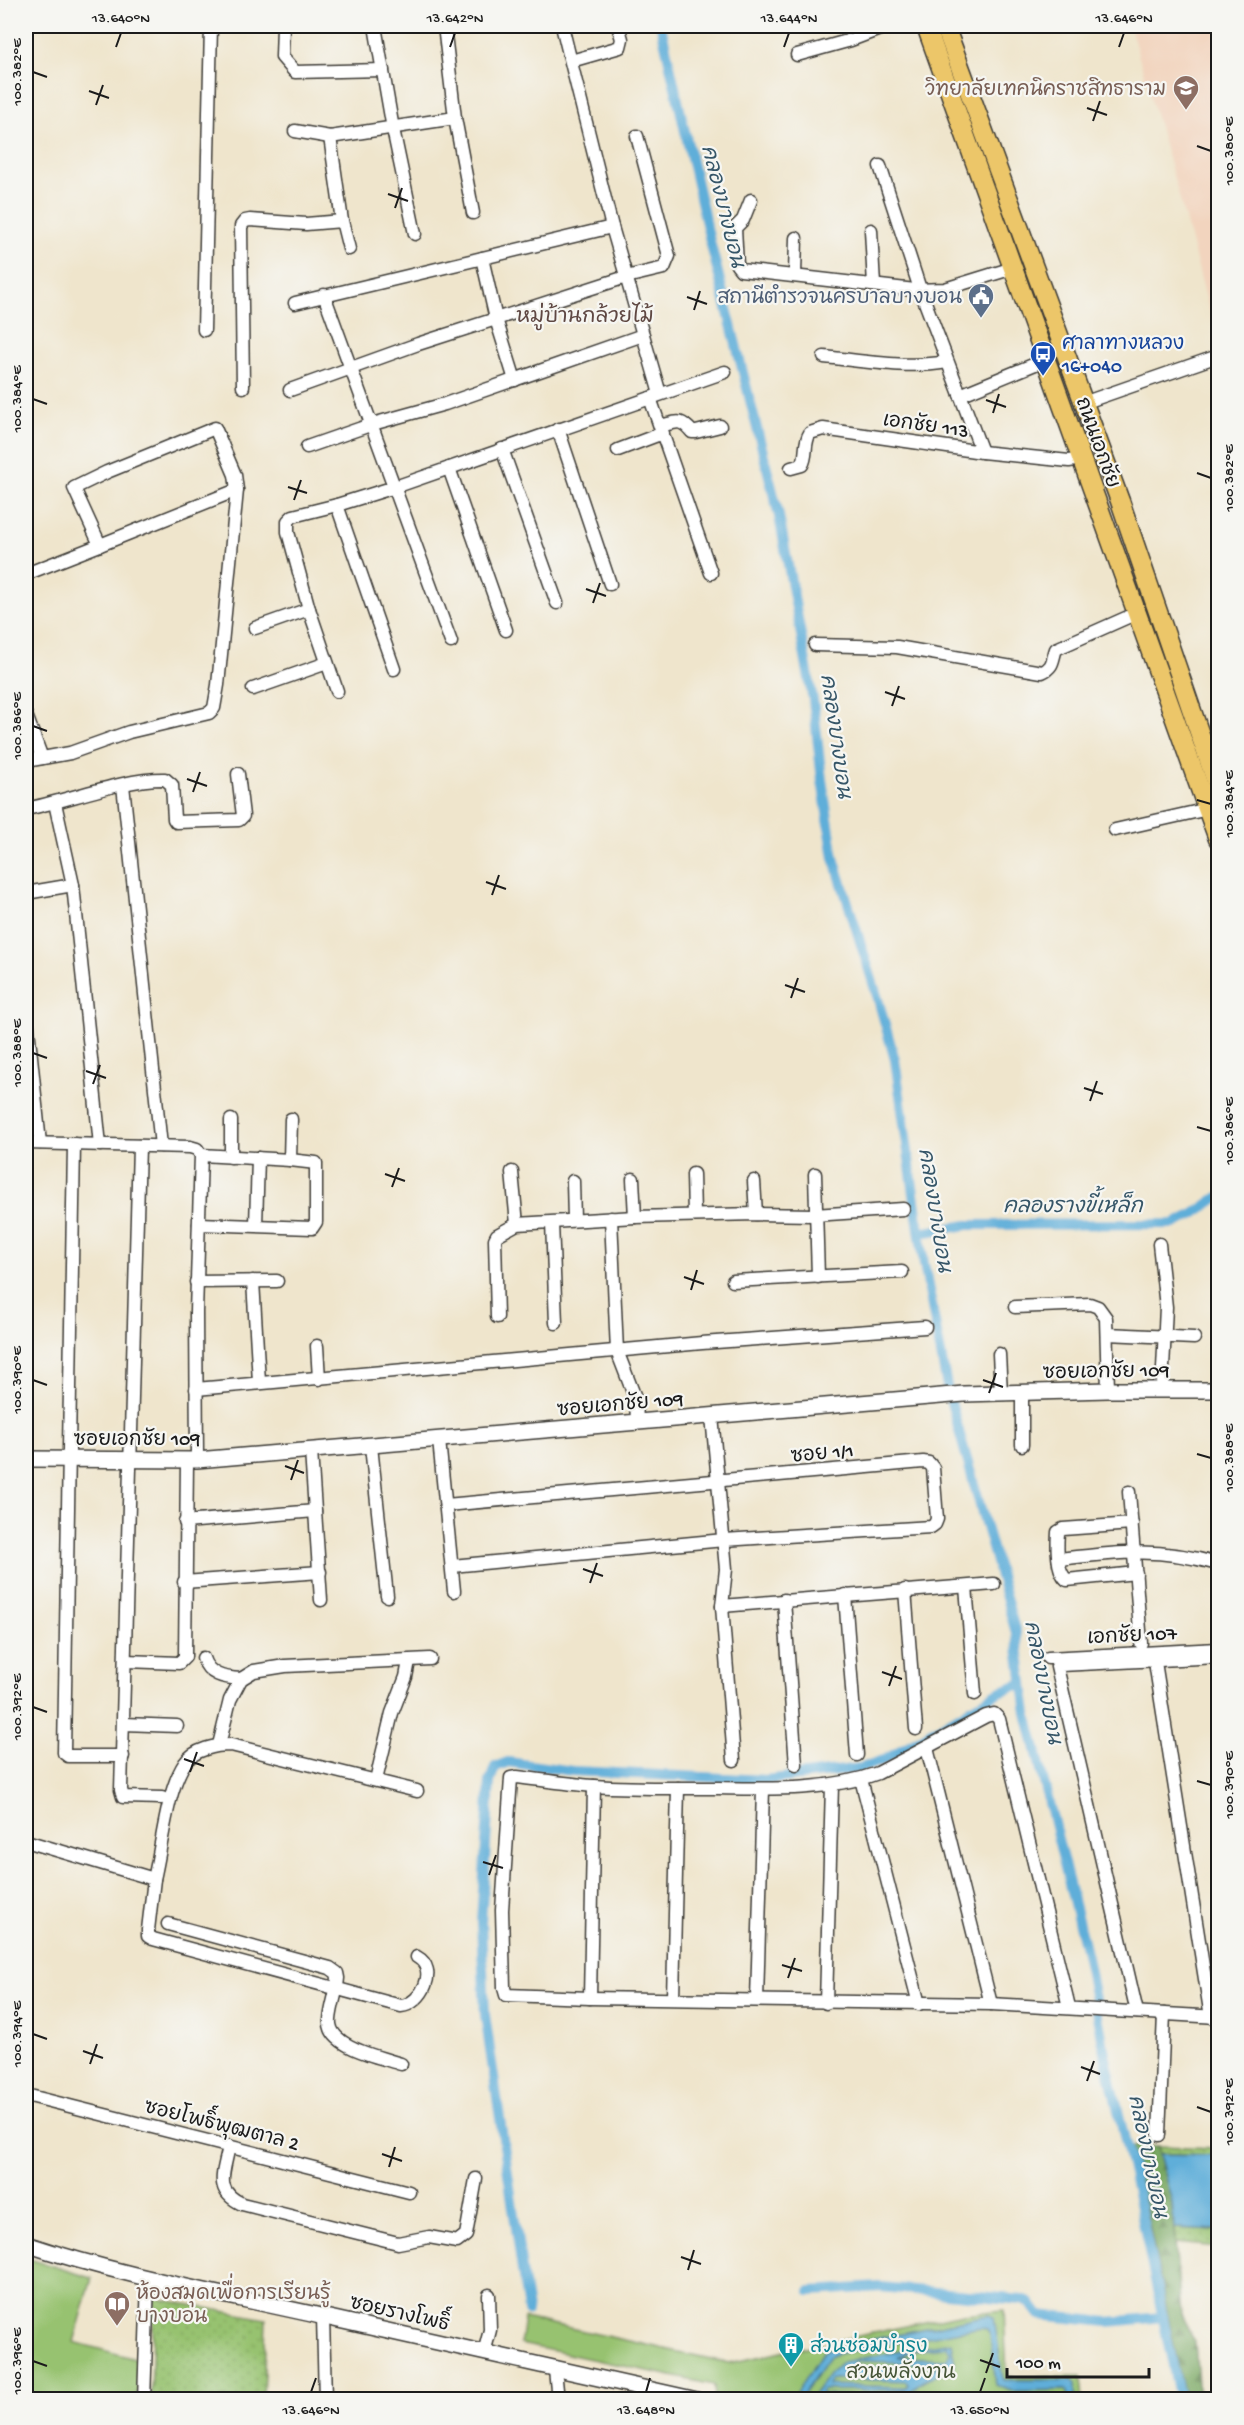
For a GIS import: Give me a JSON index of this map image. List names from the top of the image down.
{
  "streets": {
    "main road": ["ถนนเอกชัย"],
    "street": [
      "เอกชัย 113",
      "ซอยเอกชัย 109",
      "ซอย 1/1",
      "เอกชัย 107",
      "ซอยโพธิ์พุฒตาล 2",
      "ซอยรางโพธิ์"
    ]
  },
  "crossings": [
    ["เอกชัย 113", "ถนนเอกชัย"]
  ],
  "districts": ["หมู่บ้านกล้วยไม้"],
  "water": ["คลองบางบอน", "คลองรางขี้เหล็ก"],
  "parks": ["สวนพลังงาน"],
  "places": {
    "school or university": ["วิทยาลัยเทคนิคราชสิทธาราม"],
    "public building": ["สถานีตำรวจนครบาลบางบอน"],
    "bus stop": ["ศาลาทางหลวง 16+040"],
    "library": ["ห้องสมุดเพื่อการเรียนรู้ บางบอน"],
    "building": ["ส่วนซ่อมบำรุง"]
  },
  "scale_bar": "100 m",
  "coordinates": [
    "13.640°N",
    "13.642°N",
    "13.644°N",
    "13.646°N",
    "100.382°E",
    "100.380°E",
    "100.384°E",
    "100.386°E",
    "100.388°E",
    "100.390°E",
    "100.392°E",
    "100.394°E",
    "100.396°E",
    "13.648°N",
    "13.650°N"
  ]
}
